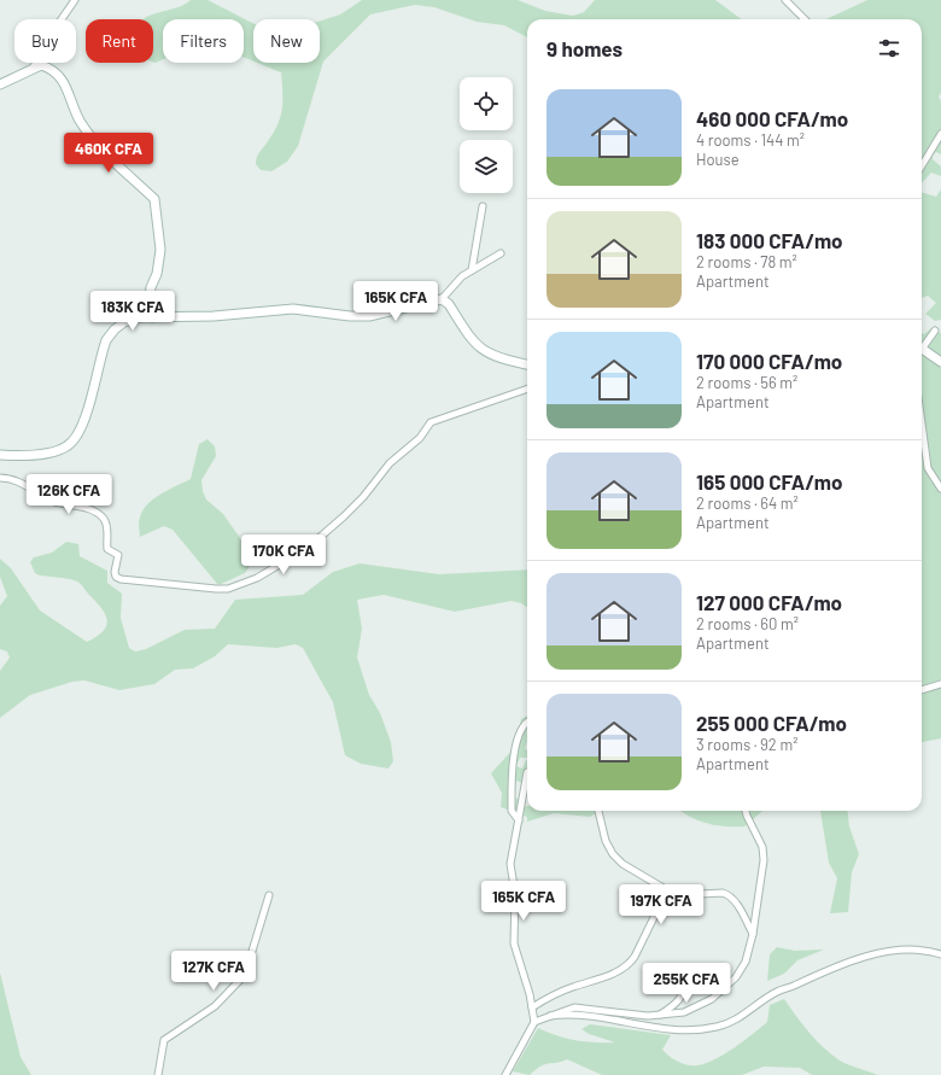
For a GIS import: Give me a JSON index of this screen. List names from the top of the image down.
{
  "page": {
    "chip": [
      "Buy",
      "Rent",
      "Filters",
      "New"
    ],
    "heading": "9 homes",
    "list": [
      {
        "name": "460 000 CFA/mo",
        "note": "4 rooms · 144 m² · House"
      },
      {
        "name": "183 000 CFA/mo",
        "note": "2 rooms · 78 m² · Apartment"
      },
      {
        "name": "170 000 CFA/mo",
        "note": "2 rooms · 56 m² · Apartment"
      },
      {
        "name": "165 000 CFA/mo",
        "note": "2 rooms · 64 m² · Apartment"
      },
      {
        "name": "127 000 CFA/mo",
        "note": "2 rooms · 60 m² · Apartment"
      },
      {
        "name": "255 000 CFA/mo",
        "note": "3 rooms · 92 m² · Apartment"
      }
    ],
    "price": [
      "460K CFA",
      "165K CFA",
      "183K CFA",
      "126K CFA",
      "170K CFA",
      "165K CFA",
      "197K CFA",
      "127K CFA",
      "255K CFA"
    ]
  }
}
